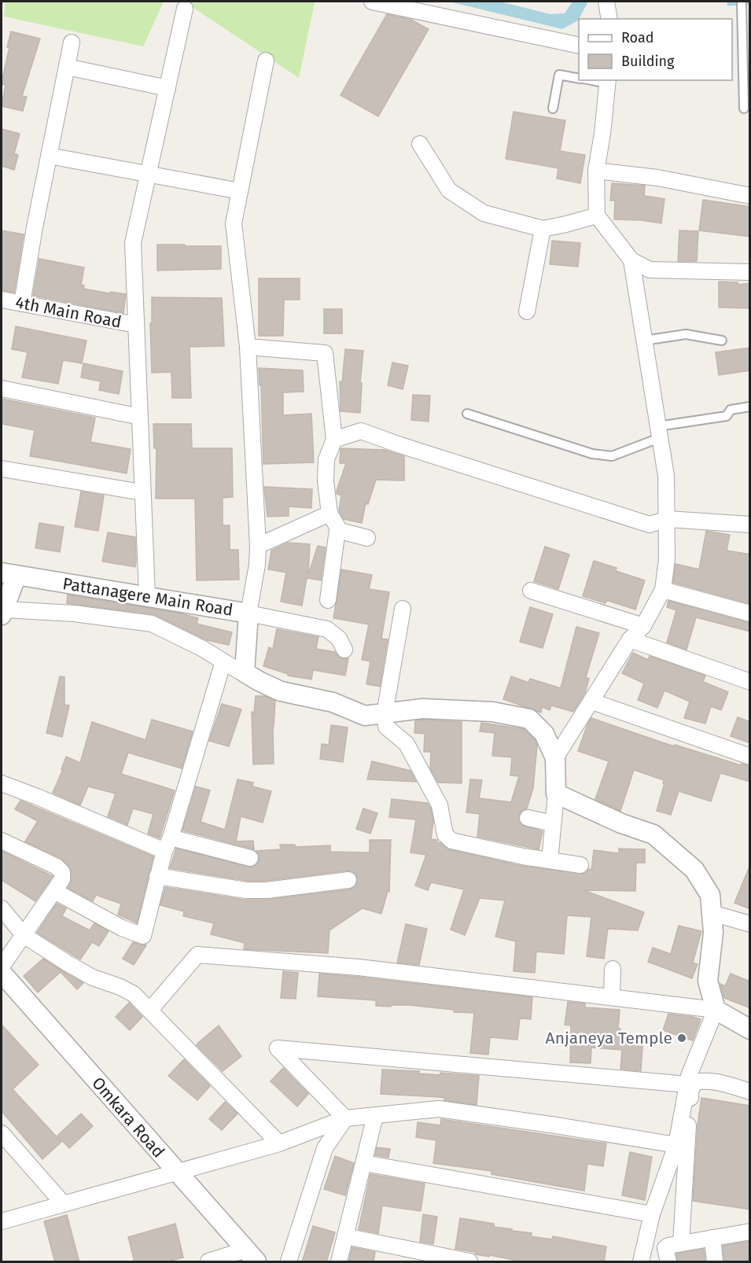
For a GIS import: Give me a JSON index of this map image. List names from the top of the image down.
{
  "streets": {
    "street": ["4th Main Road", "Pattanagere Main Road", "Omkara Road"]
  },
  "places": ["Anjaneya Temple"],
  "legend": ["Road", "Building"]
}
